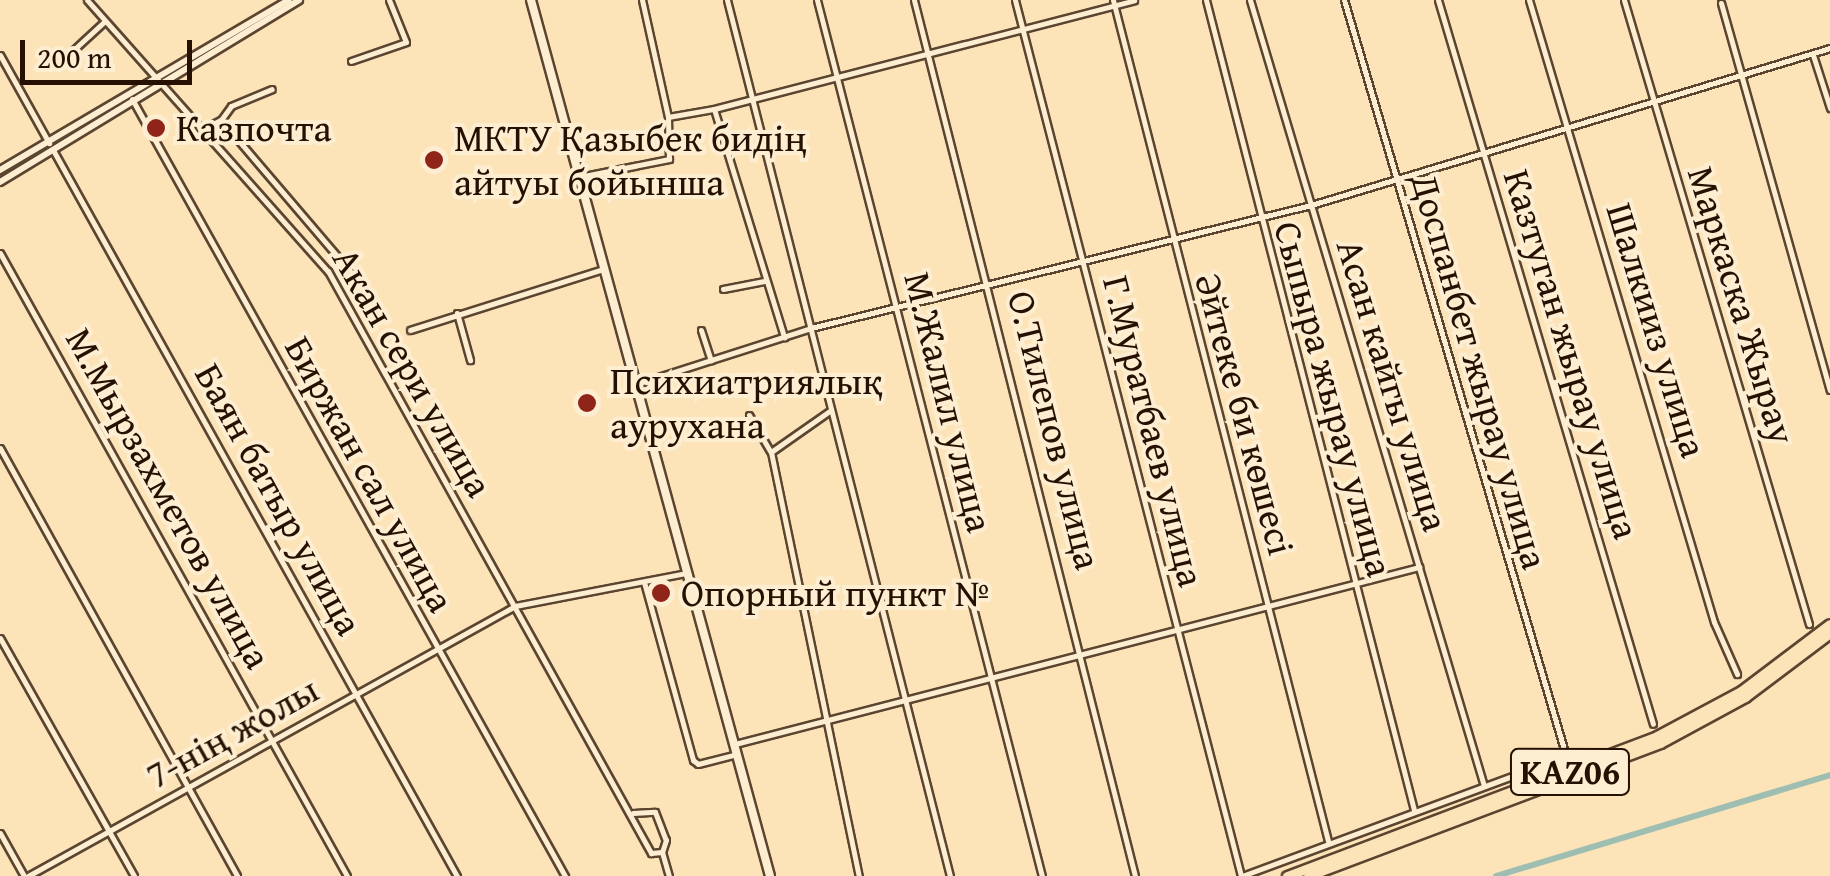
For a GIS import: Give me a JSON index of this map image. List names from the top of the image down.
{
  "streets": {
    "highway": ["KАZ06"],
    "street": [
      "Маркаска Жырау",
      "Шалкииз улица",
      "Казтуган жырау улица",
      "Доспанбет жырау улица",
      "Акан сери улица",
      "Асан кайгы улица",
      "Сыпыра жырау улица",
      "М.Жалил улица",
      "Әйтеке би көшесі",
      "О.Тилепов улица",
      "Г.Муратбаев улица",
      "Биржан сал улица",
      "М.Мырзахметов улица",
      "Баян батыр улица",
      "7-нің жолы"
    ]
  },
  "crossings": [
    ["Доспанбет жырау улица", "Асан кайгы улица"],
    ["Акан сери улица", "7-нің жолы"],
    ["Биржан сал улица", "7-нің жолы"],
    ["М.Мырзахметов улица", "7-нің жолы"],
    ["Баян батыр улица", "7-нің жолы"]
  ],
  "places": [
    "Казпочта",
    "МКТУ Қазыбек бидің айтуы бойынша",
    "Психиатриялық аурухана",
    "Опорный пункт №"
  ],
  "scale_bar": "200 m"
}
